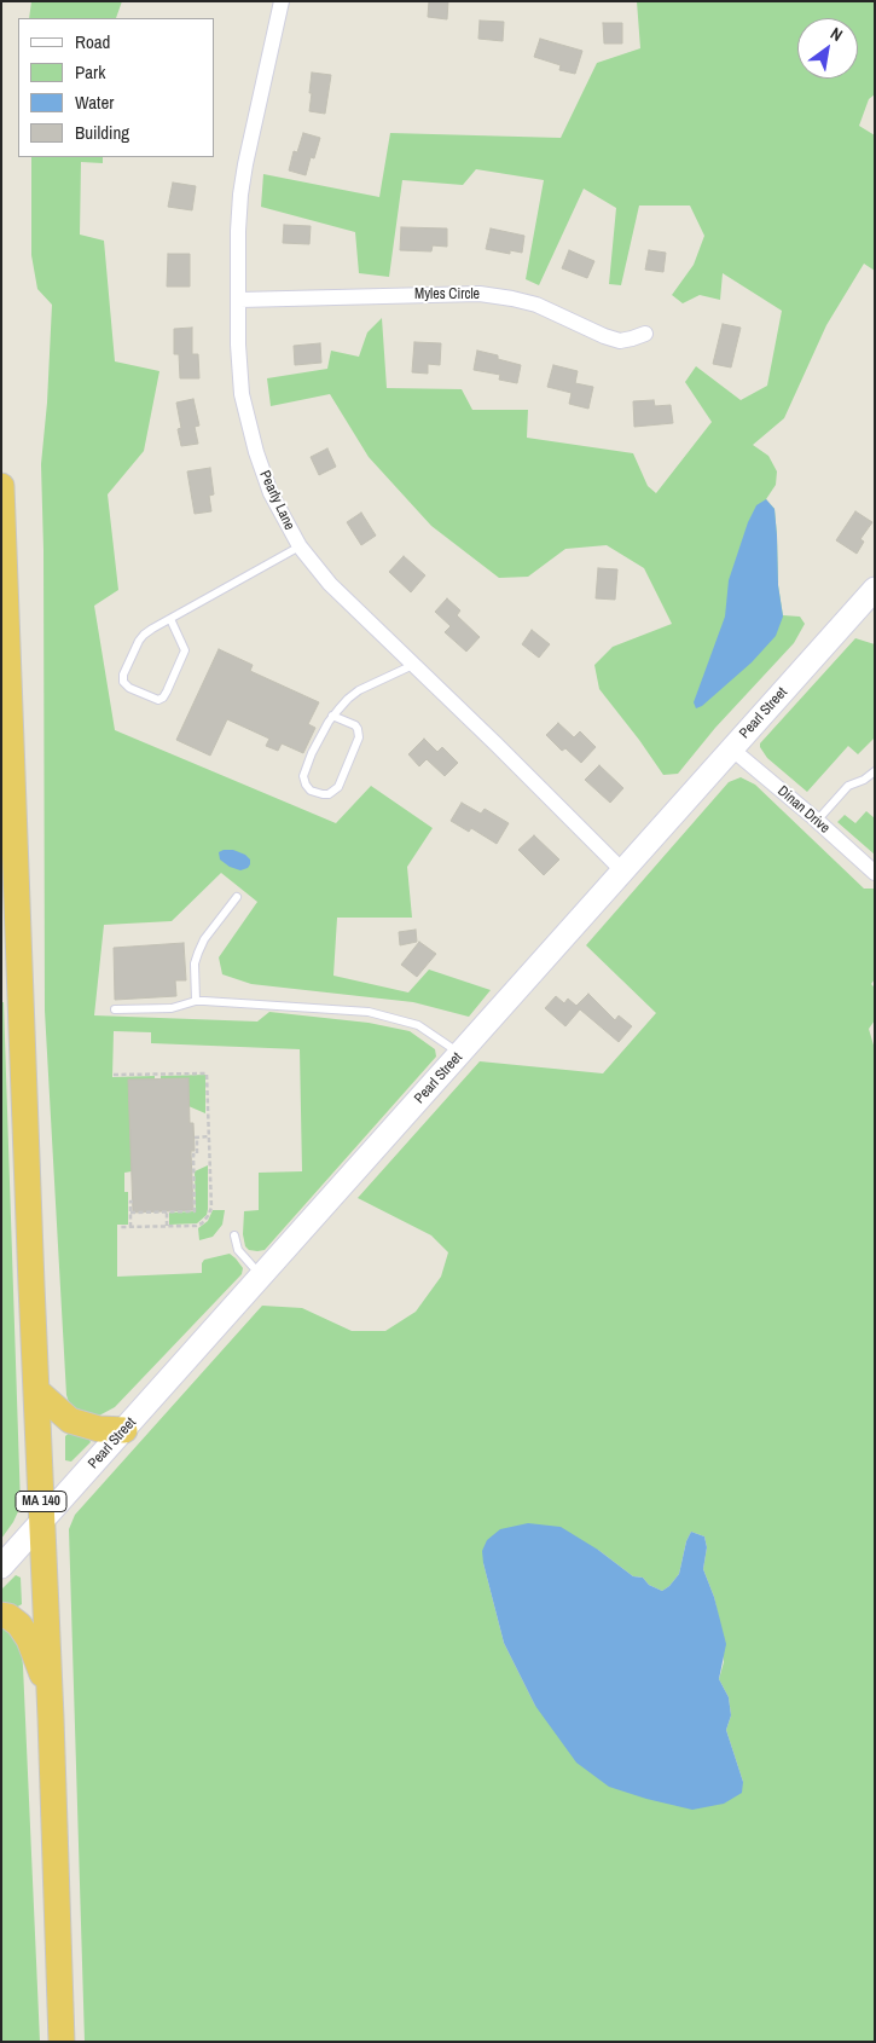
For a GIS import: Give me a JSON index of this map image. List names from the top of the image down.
{
  "streets": {
    "highway": ["MA 140"],
    "main road": ["Pearl Street"],
    "street": ["Myles Circle", "Pearly Lane", "Dinan Drive"]
  },
  "crossings": [
    ["Myles Circle", "Pearly Lane"],
    ["Pearly Lane", "Pearl Street"],
    ["Pearl Street", "Dinan Drive"],
    ["Pearl Street", "MA 140"]
  ],
  "legend": [
    "Road",
    "Park",
    "Water",
    "Building"
  ],
  "north": "top right"
}
